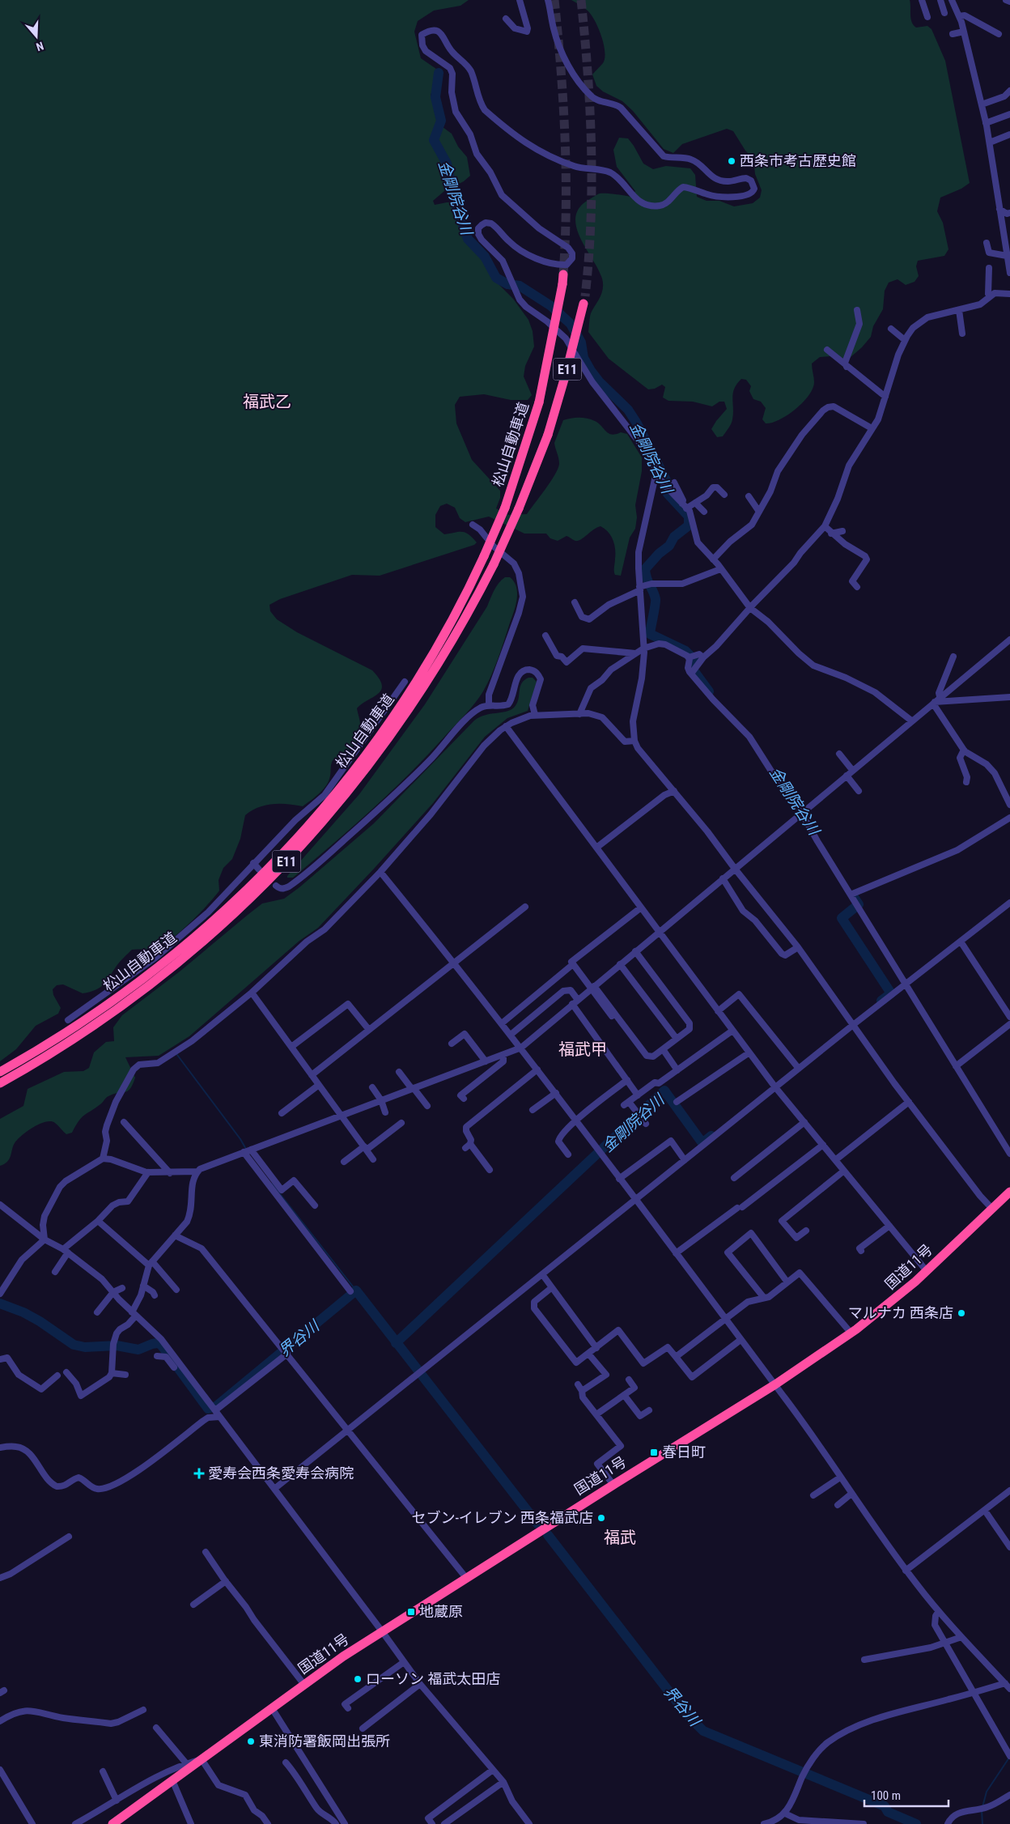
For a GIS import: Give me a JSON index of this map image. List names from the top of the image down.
{
  "streets": {
    "highway": ["E11", "松山自動車道", "国道11号"]
  },
  "districts": ["福武乙", "福武甲", "福武"],
  "water": ["金剛院谷川", "界谷川"],
  "places": {
    "other": [
      "西条市考古歴史館",
      "マルナカ 西条店",
      "セブン-イレブン 西条福武店",
      "ローソン 福武太田店",
      "東消防署飯岡出張所"
    ],
    "transit": ["春日町", "地蔵原"],
    "health": ["愛寿会西条愛寿会病院"]
  },
  "scale_bar": "100 m",
  "north": "bottom"
}
